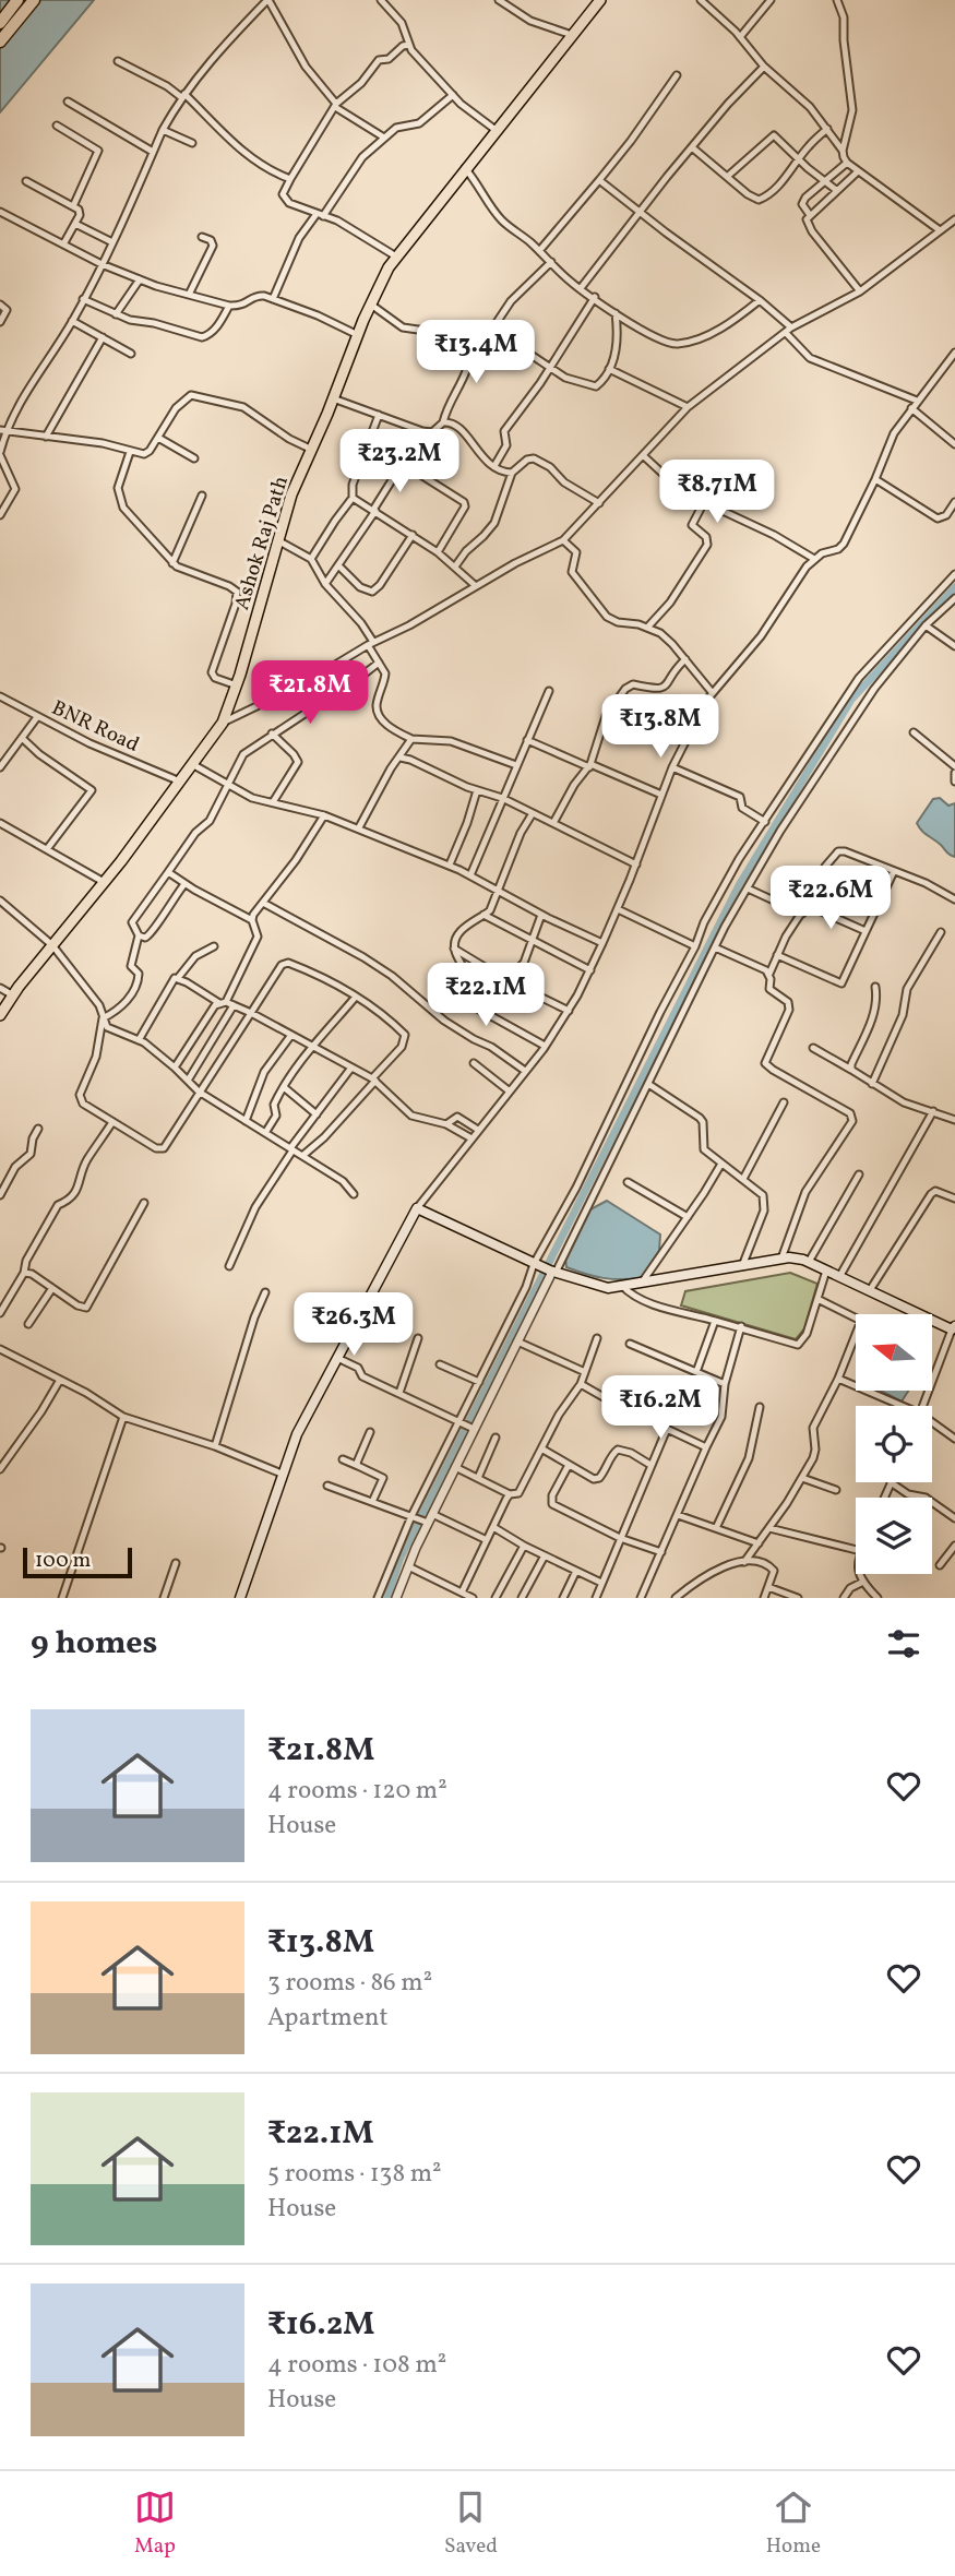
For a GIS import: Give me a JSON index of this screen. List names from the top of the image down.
{
  "streets": {
    "main road": ["Ashok Raj Path"],
    "street": ["BNR Road"]
  },
  "crossings": [
    ["Ashok Raj Path", "BNR Road"]
  ],
  "scale_bar": "100 m",
  "north": "left",
  "page": {
    "price": [
      "₹13.4M",
      "₹23.2M",
      "₹8.71M",
      "₹21.8M",
      "₹13.8M",
      "₹22.6M",
      "₹22.1M",
      "₹26.3M",
      "₹16.2M"
    ],
    "scale": "100 m",
    "heading": "9 homes",
    "list": [
      {
        "name": "₹21.8M",
        "note": "4 rooms · 120 m² · House"
      },
      {
        "name": "₹13.8M",
        "note": "3 rooms · 86 m² · Apartment"
      },
      {
        "name": "₹22.1M",
        "note": "5 rooms · 138 m² · House"
      },
      {
        "name": "₹16.2M",
        "note": "4 rooms · 108 m² · House"
      }
    ],
    "tabs": ["Map", "Saved", "Home"]
  }
}
